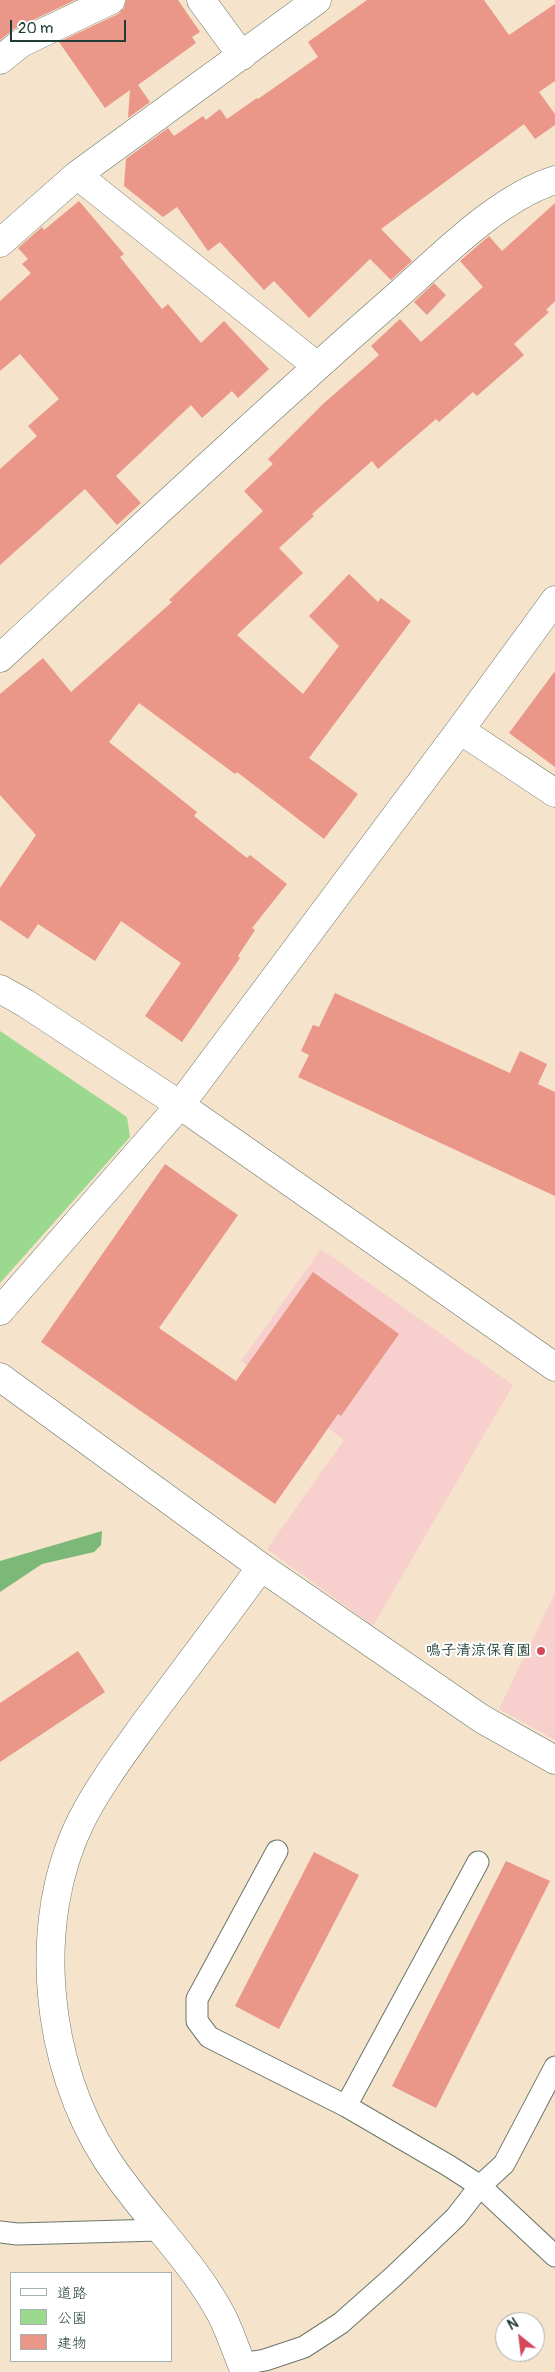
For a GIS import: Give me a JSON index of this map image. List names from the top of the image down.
{
  "places": ["鳴子清涼保育園"],
  "legend": ["道路", "公園", "建物"],
  "scale_bar": "20 m",
  "north": "top left"
}
